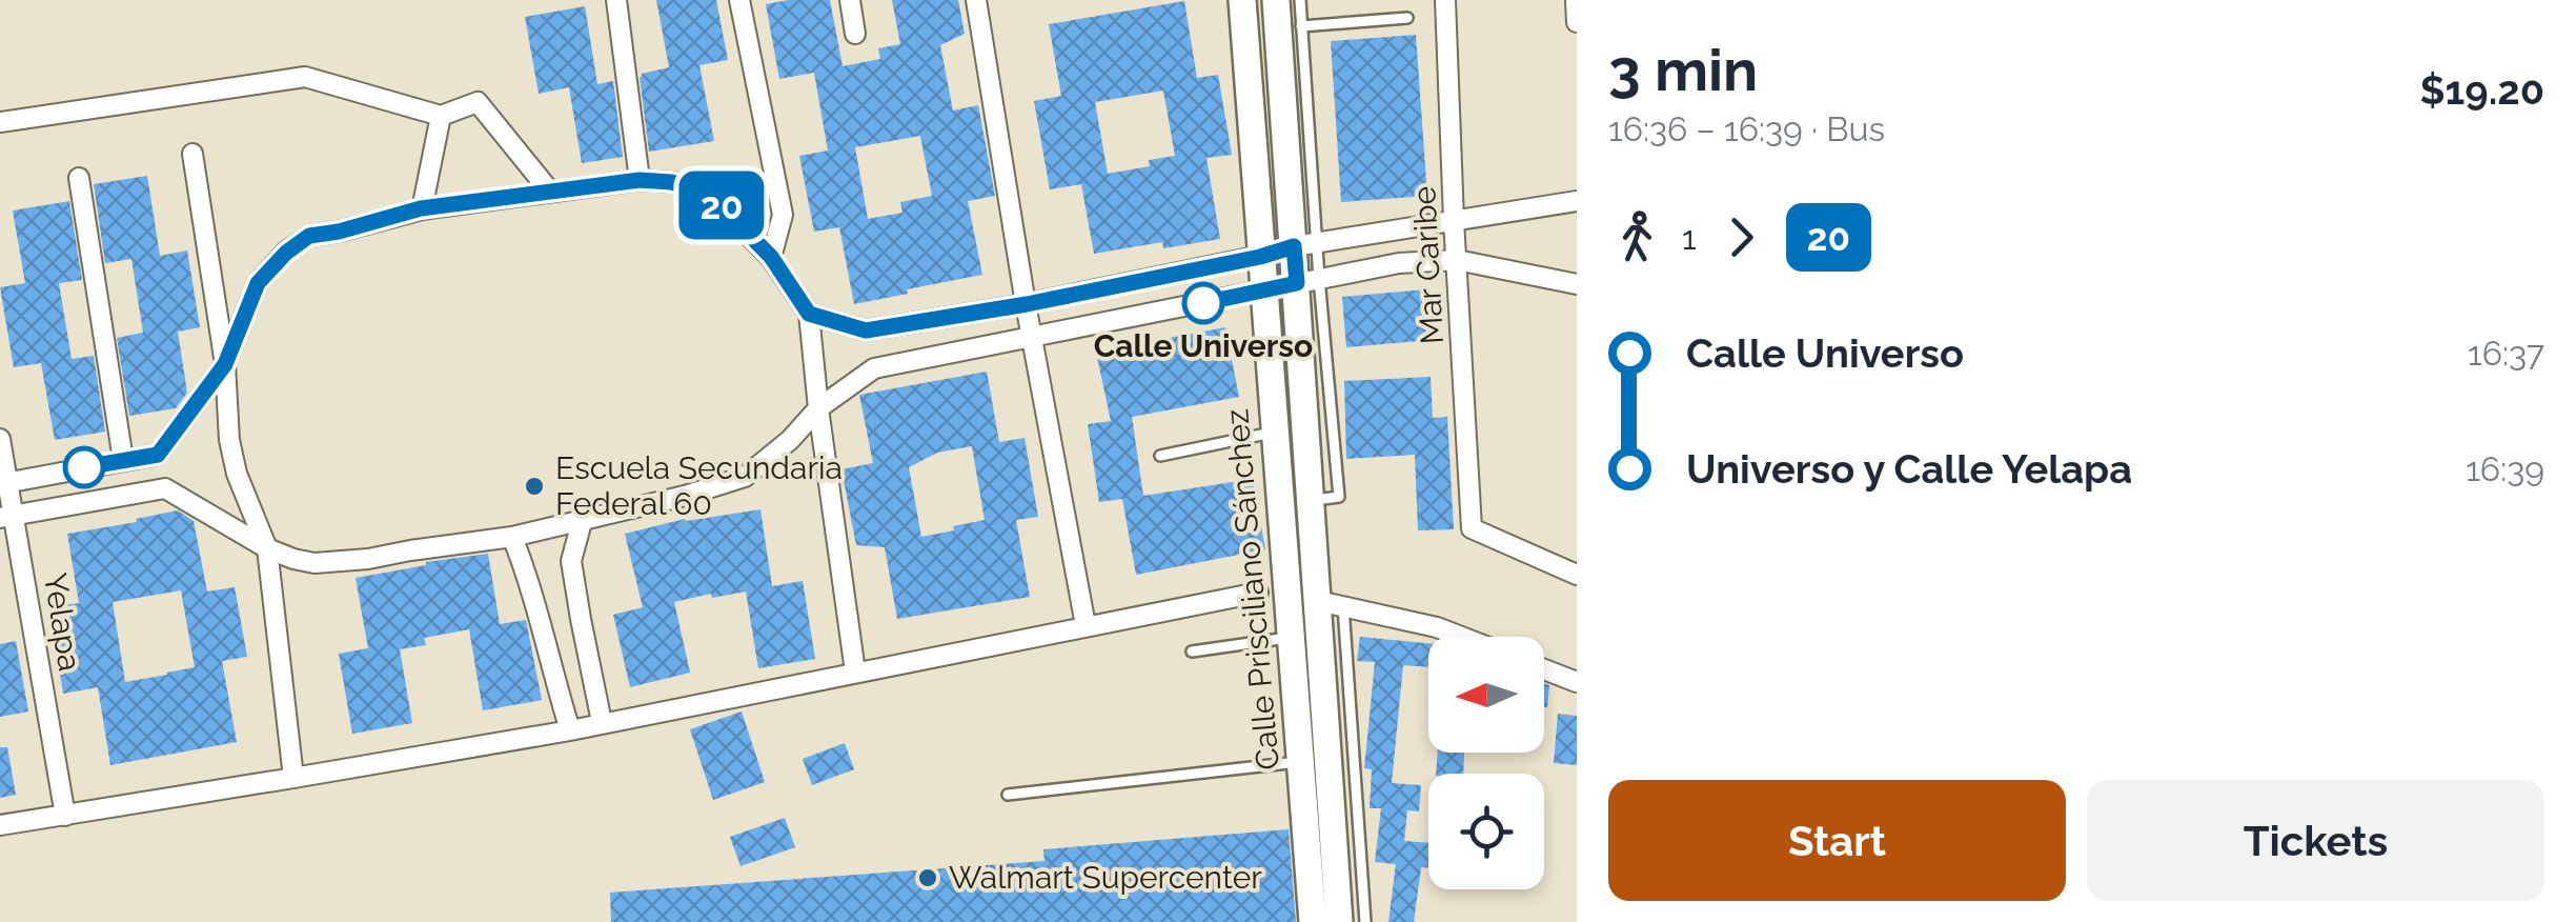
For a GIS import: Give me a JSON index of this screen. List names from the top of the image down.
{
  "streets": {
    "main road": ["Calle Prisciliano Sánchez"],
    "street": ["Mar Caribe", "Yelapa"]
  },
  "places": ["Calle Universo", "Escuela Secundaria Federal 60", "Walmart Supercenter"],
  "lines": ["bus line 20"],
  "north": "left",
  "page": {
    "on_map": "20",
    "heading": ["3 min", "16:36 – 16:39 · Bus", "$19.20"],
    "legs": ["1", "20"],
    "list": [
      {
        "name": "Calle Universo",
        "value": "16:37"
      },
      {
        "name": "Universo y Calle Yelapa",
        "value": "16:39"
      }
    ],
    "buttons": ["Start", "Tickets"]
  }
}
